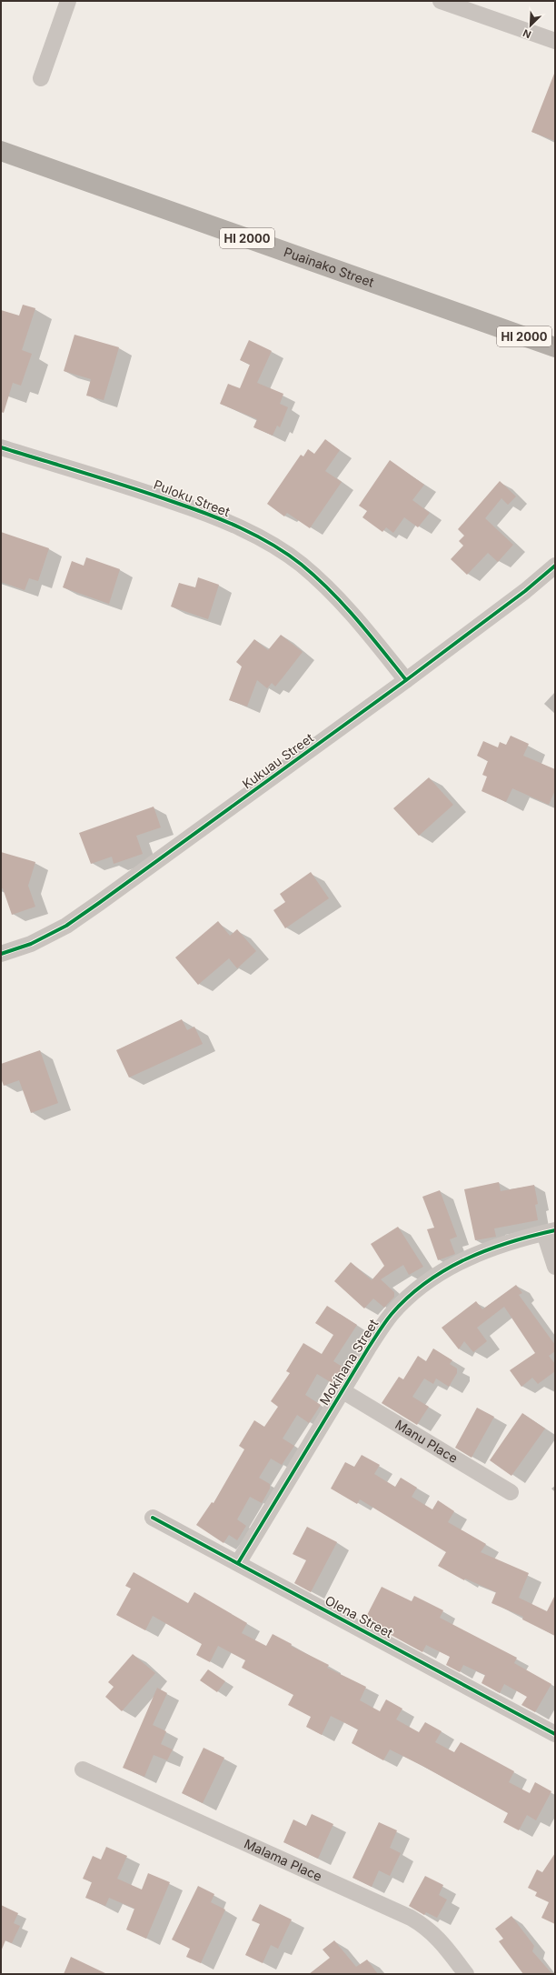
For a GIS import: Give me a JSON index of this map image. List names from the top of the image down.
{
  "streets": {
    "highway": ["HI 2000", "Puainako Street"],
    "street": [
      "Puloku Street",
      "Kukuau Street",
      "Mokihana Street",
      "Manu Place",
      "Olena Street",
      "Malama Place"
    ]
  },
  "crossings": [
    ["Puloku Street", "Kukuau Street"],
    ["Mokihana Street", "Manu Place"],
    ["Mokihana Street", "Olena Street"]
  ],
  "north": "bottom left"
}
